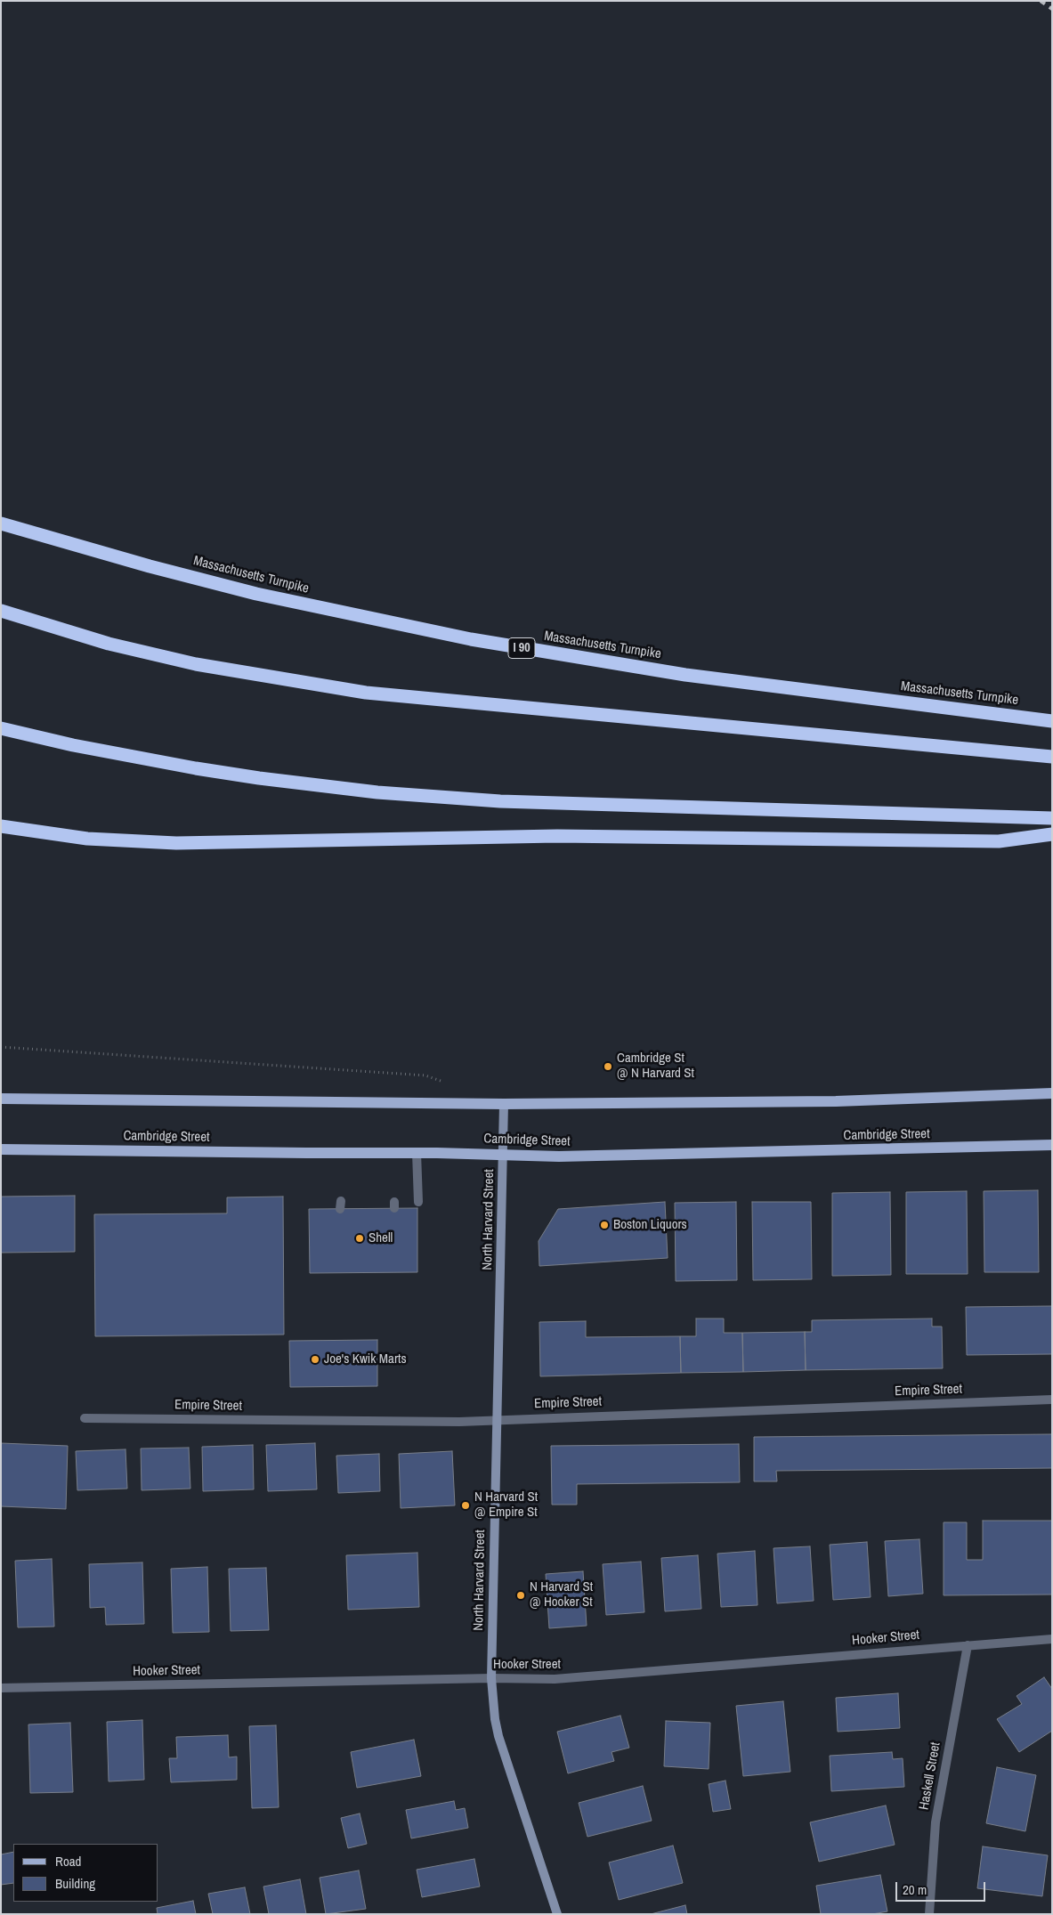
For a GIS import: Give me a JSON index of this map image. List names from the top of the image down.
{
  "streets": {
    "highway": ["Massachusetts Turnpike", "I 90"],
    "main road": ["Cambridge Street", "North Harvard Street"],
    "street": ["Empire Street", "Hooker Street", "Haskell Street"]
  },
  "crossings": [
    ["Cambridge Street", "North Harvard Street"],
    ["North Harvard Street", "Empire Street"],
    ["North Harvard Street", "Hooker Street"],
    ["Hooker Street", "Haskell Street"]
  ],
  "places": [
    "Cambridge St @ N Harvard St",
    "Boston Liquors",
    "Shell",
    "Joe's Kwik Marts",
    "N Harvard St @ Empire St",
    "N Harvard St @ Hooker St"
  ],
  "legend": ["Road", "Building"],
  "scale_bar": "20 m"
}
